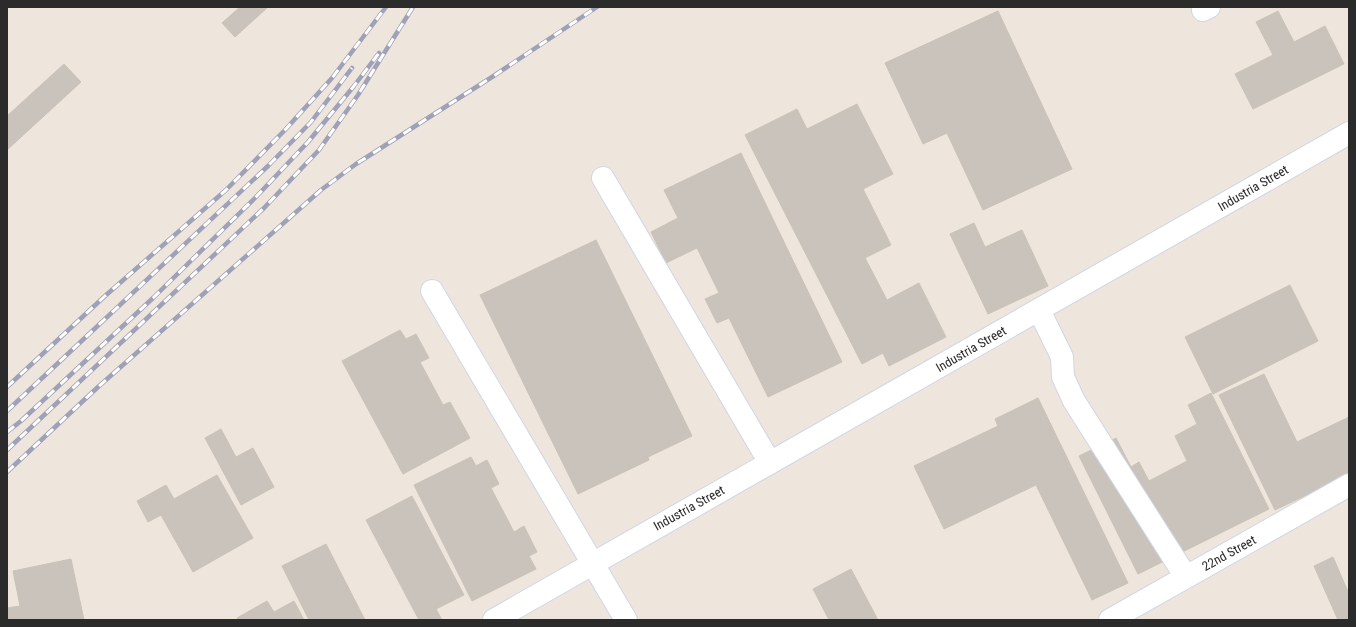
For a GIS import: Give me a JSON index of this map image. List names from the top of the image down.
{
  "streets": {
    "lane": ["Industria Street", "22nd Street"]
  }
}
